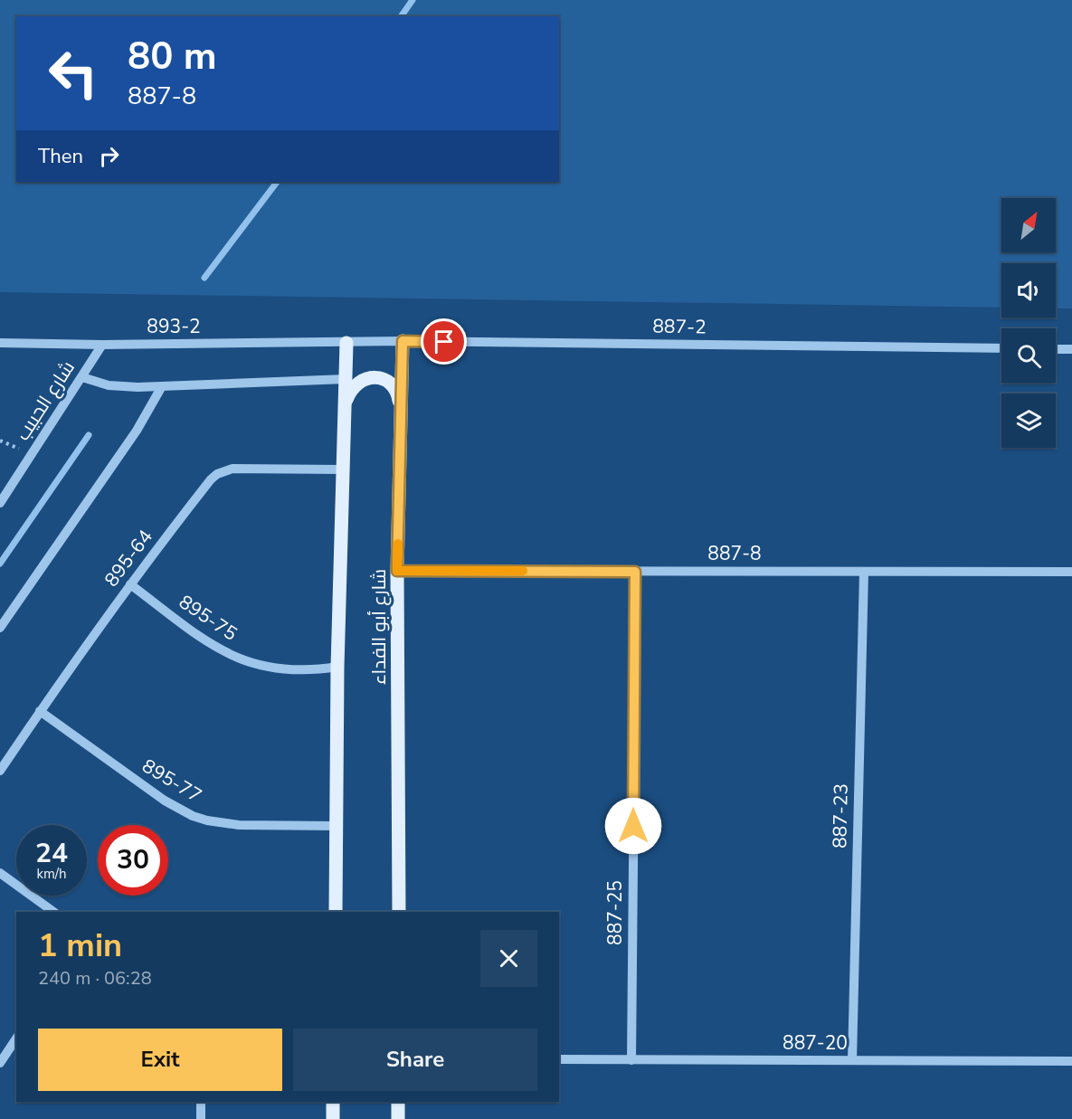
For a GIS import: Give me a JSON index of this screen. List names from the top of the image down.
{
  "streets": {
    "main road": ["شارع أبو الفداء"],
    "street": [
      "893-2",
      "887-2",
      "شارع الحبيب",
      "887-8",
      "895-64",
      "895-75",
      "895-77",
      "887-23",
      "887-25",
      "887-20"
    ]
  },
  "crossings": [
    ["893-2", "887-2"],
    ["893-2", "شارع الحبيب"],
    ["893-2", "شارع أبو الفداء"],
    ["887-2", "شارع أبو الفداء"],
    ["887-8", "شارع أبو الفداء"],
    ["887-8", "887-23"],
    ["887-8", "887-25"],
    ["895-64", "895-75"],
    ["895-64", "شارع أبو الفداء"],
    ["895-64", "895-77"],
    ["895-75", "شارع أبو الفداء"],
    ["شارع أبو الفداء", "895-77"],
    ["887-23", "887-20"],
    ["887-25", "887-20"]
  ],
  "north": "top right",
  "page": {
    "turn": ["80 m", "887-8"],
    "then": "Then",
    "speed": "24 km/h",
    "limit": "30",
    "heading": ["1 min", "240 m · 06:28"],
    "buttons": ["Exit", "Share"]
  }
}
